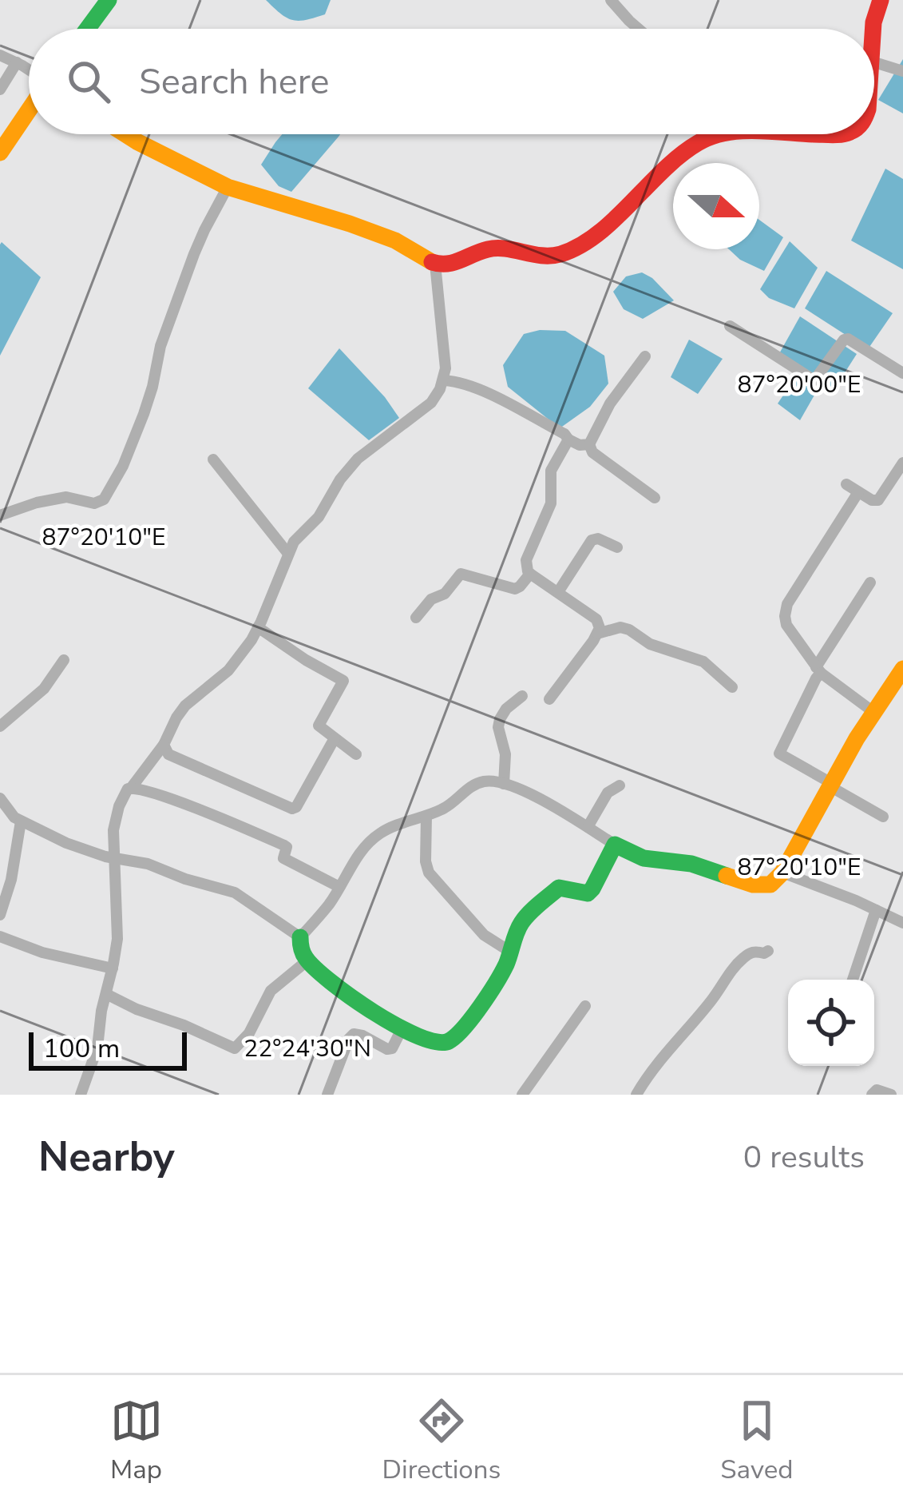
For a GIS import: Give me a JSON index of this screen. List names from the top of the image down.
{
  "scale_bar": "100 m",
  "north": "right",
  "page": {
    "search": "Search here",
    "scale": "100 m",
    "heading": ["Nearby", "0 results"],
    "nav": ["Map", "Directions", "Saved"]
  },
  "coordinates": ["87°20'00\"E", "87°20'10\"E", "22°24'30\"N"]
}
